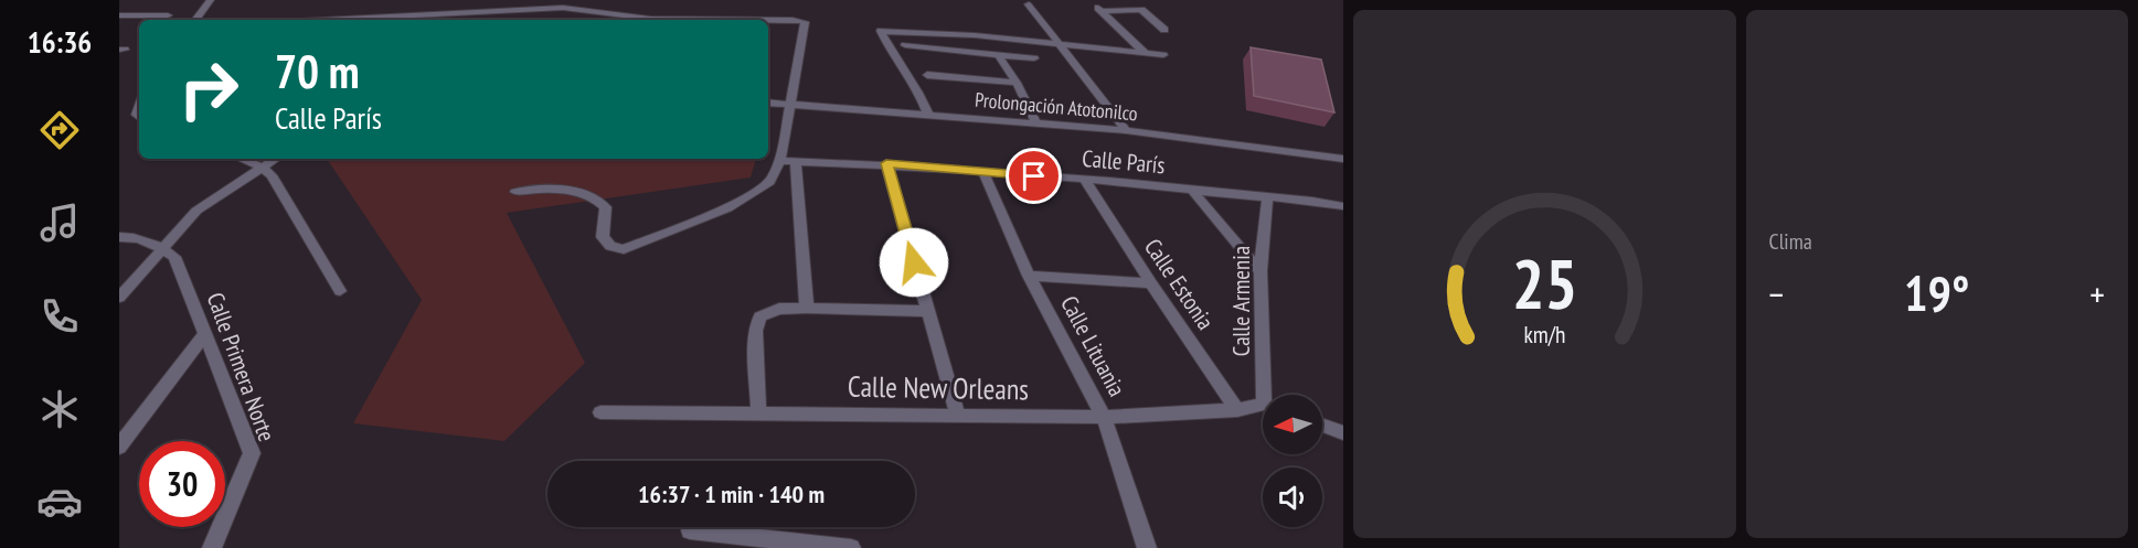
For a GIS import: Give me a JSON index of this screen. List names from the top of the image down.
{
  "streets": {
    "street": [
      "Prolongación Atotonilco",
      "Calle París",
      "Calle Estonia",
      "Calle Armenia",
      "Calle Lituania",
      "Calle Primera Norte",
      "Calle New Orleans"
    ]
  },
  "crossings": [
    ["Calle París", "Calle Estonia"],
    ["Calle París", "Calle Armenia"],
    ["Calle París", "Calle Lituania"],
    ["Calle Estonia", "Calle New Orleans"],
    ["Calle Lituania", "Calle New Orleans"]
  ],
  "north": "left",
  "page": {
    "tabs": "16:36",
    "tile": "Clima",
    "turn": ["70 m", "Calle París"],
    "heat": ["−", "19°", "+"],
    "limit": "30",
    "trip": "16:37 · 1 min · 140 m",
    "gauge": ["25", "km/h"]
  }
}
